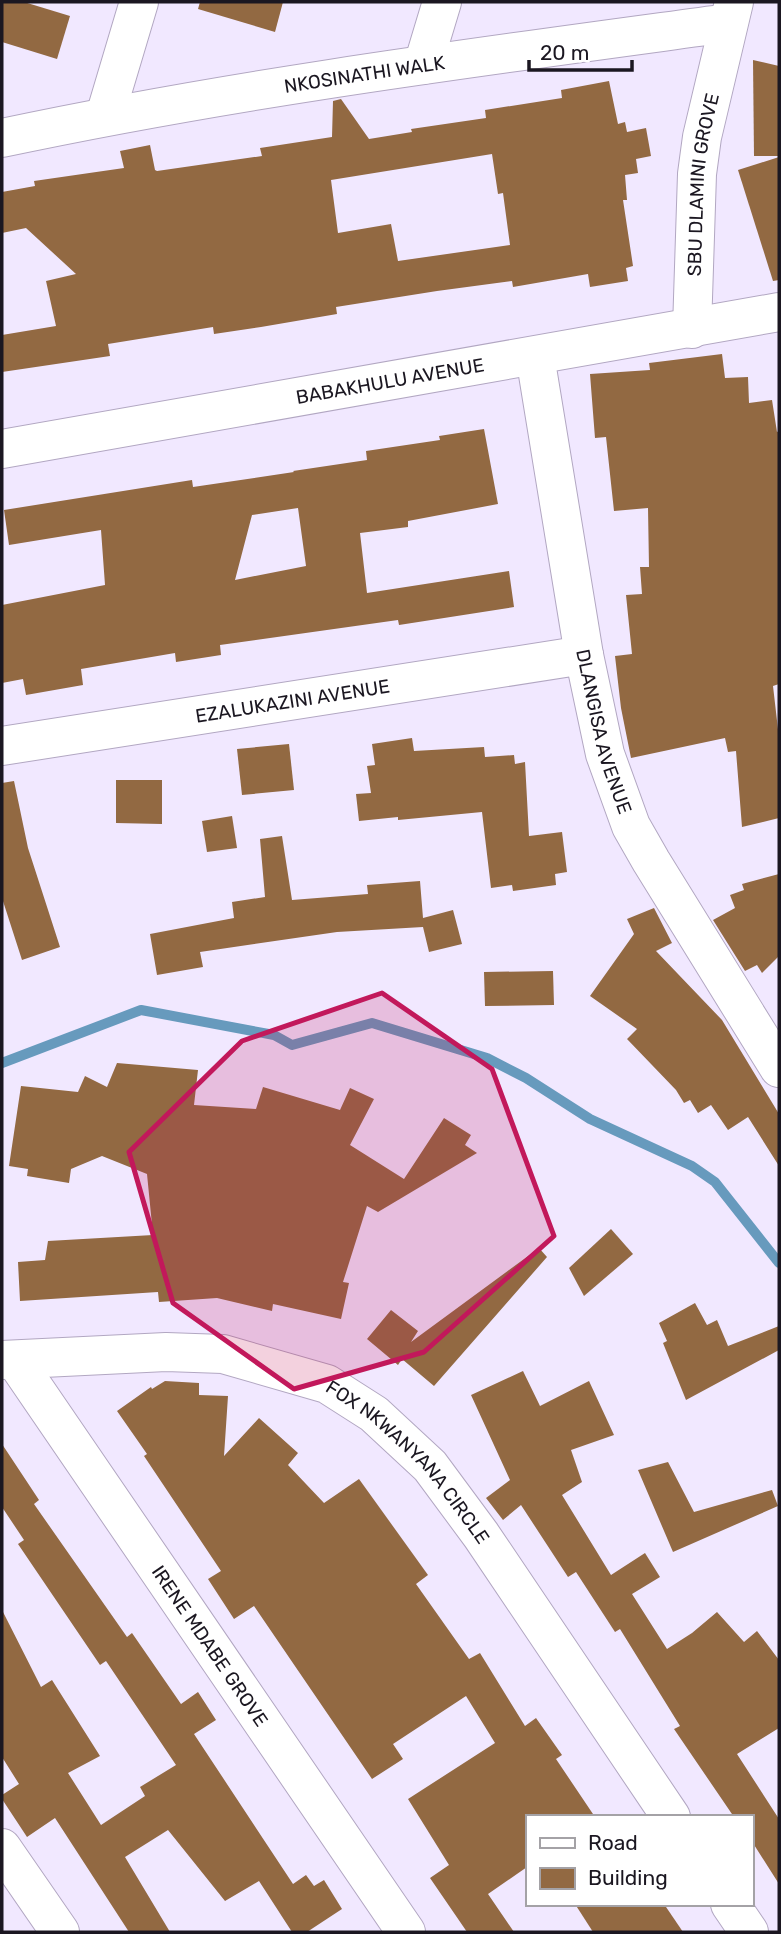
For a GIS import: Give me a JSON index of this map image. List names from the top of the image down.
{
  "streets": {
    "street": [
      "NKOSINATHI WALK",
      "SBU DLAMINI GROVE",
      "BABAKHULU AVENUE",
      "EZALUKAZINI AVENUE",
      "DLANGISA AVENUE",
      "FOX NKWANYANA CIRCLE",
      "IRENE MDABE GROVE"
    ]
  },
  "crossings": [
    ["NKOSINATHI WALK", "SBU DLAMINI GROVE"],
    ["SBU DLAMINI GROVE", "BABAKHULU AVENUE"],
    ["BABAKHULU AVENUE", "DLANGISA AVENUE"],
    ["EZALUKAZINI AVENUE", "DLANGISA AVENUE"],
    ["FOX NKWANYANA CIRCLE", "IRENE MDABE GROVE"]
  ],
  "legend": ["Road", "Building"],
  "scale_bar": "20 m"
}
